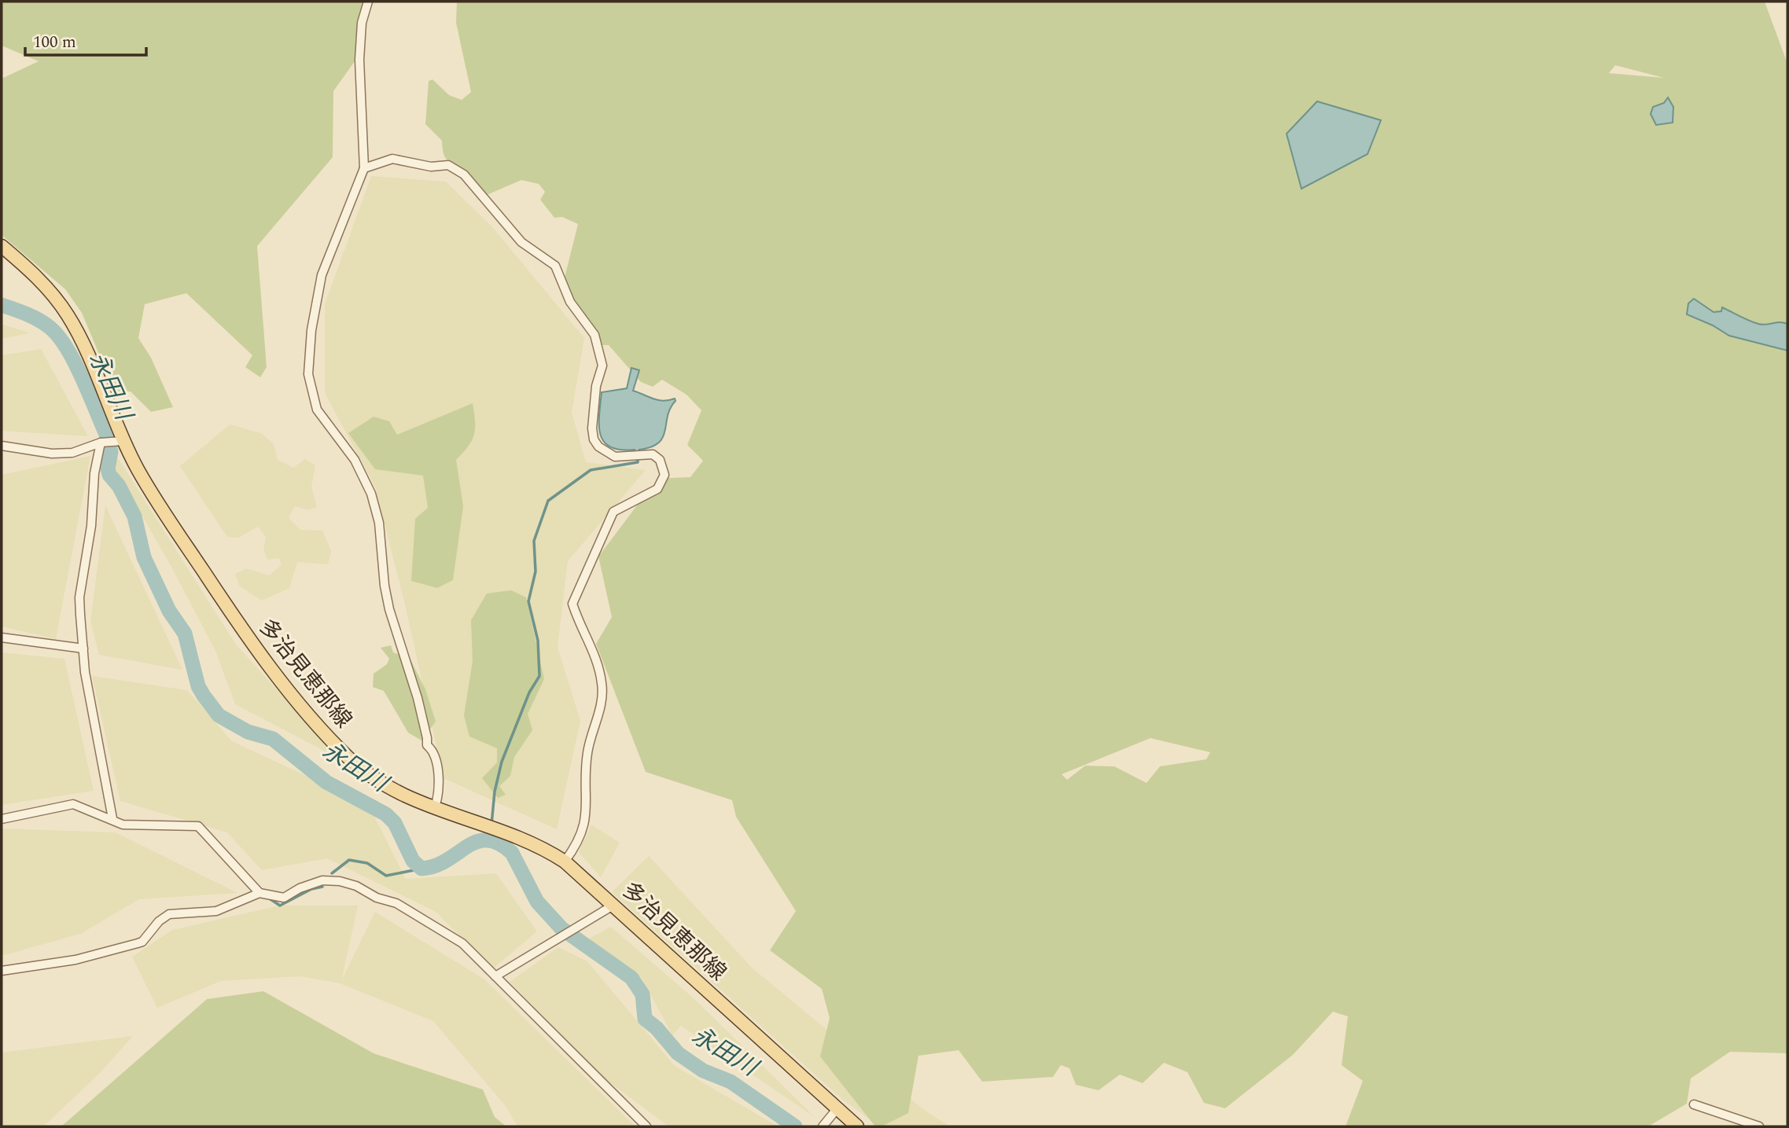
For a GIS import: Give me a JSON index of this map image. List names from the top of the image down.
{
  "streets": {
    "main road": ["多治見恵那線"]
  },
  "water": ["永田川"],
  "scale_bar": "100 m"
}
